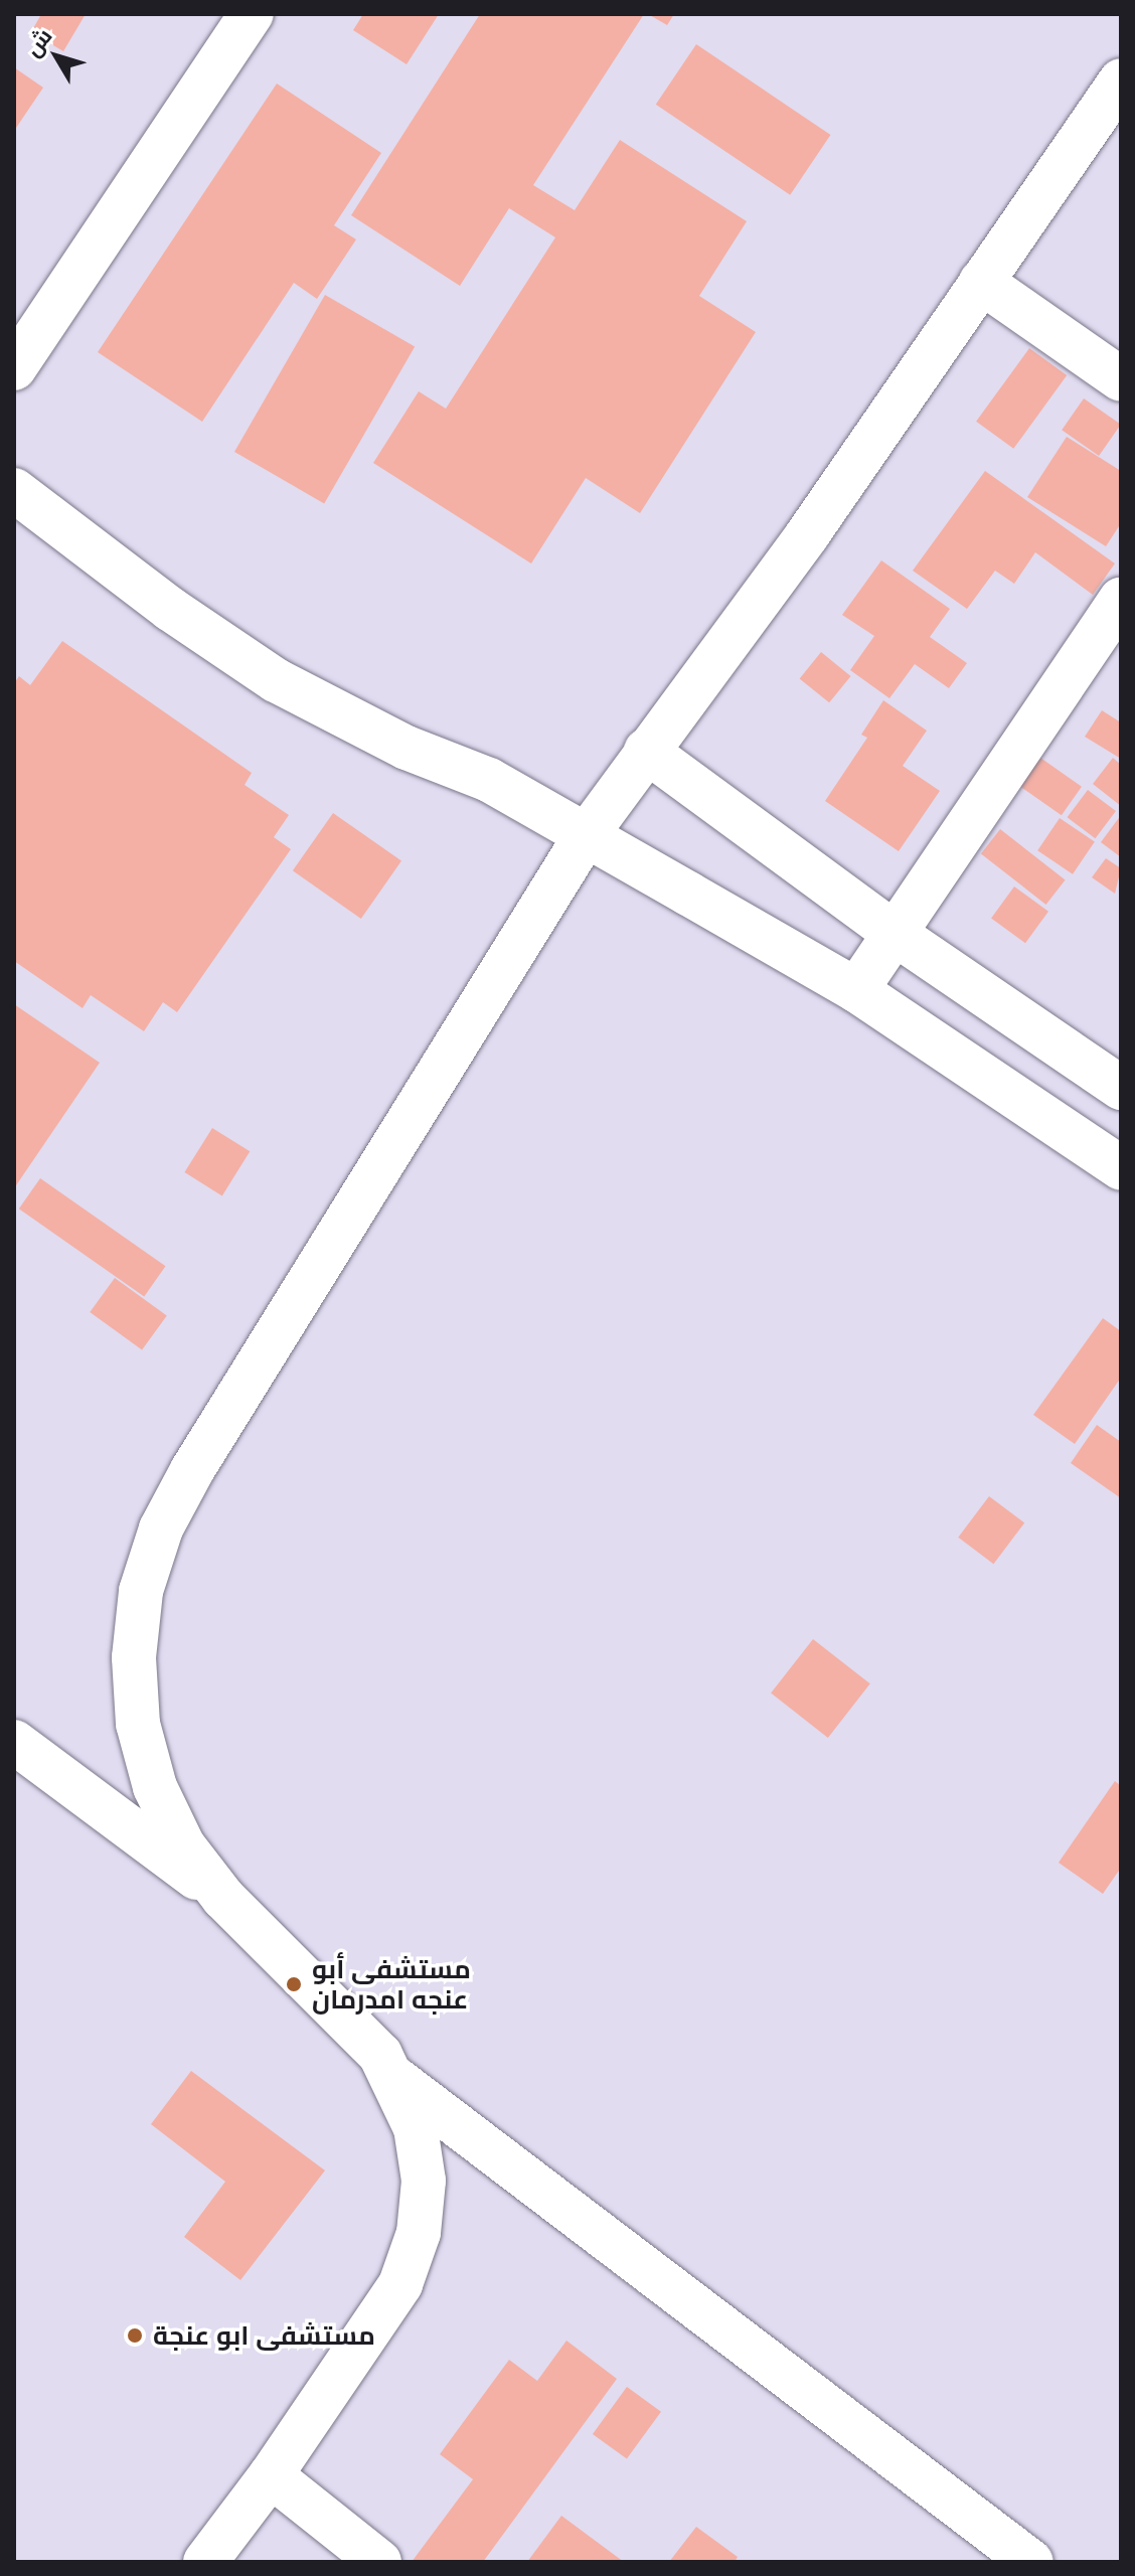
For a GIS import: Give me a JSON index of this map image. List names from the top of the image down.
{
  "places": ["مستشفى أبو عنجه امدرمان", "مستشفى ابو عنجة"],
  "north": "top left"
}
